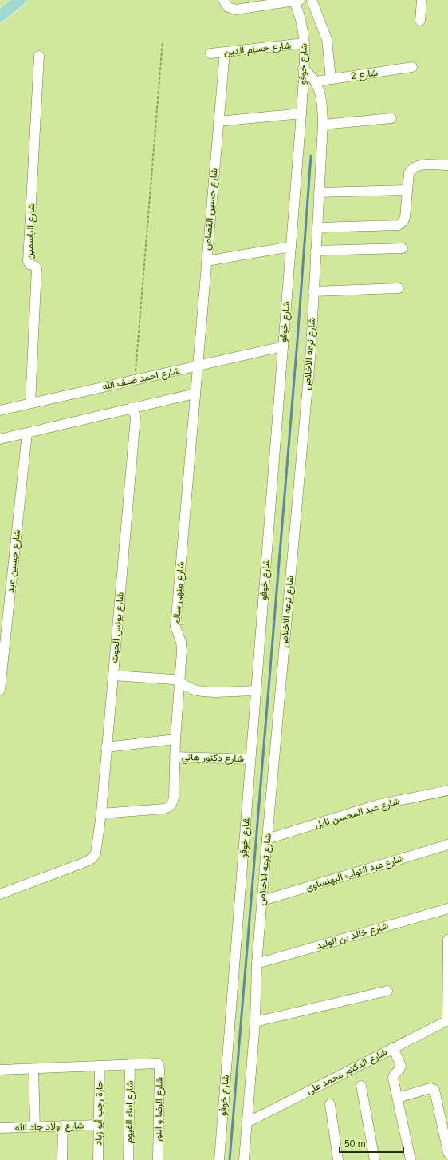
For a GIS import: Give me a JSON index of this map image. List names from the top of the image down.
{
  "streets": {
    "street": [
      "شارع حسام الدين",
      "شارع خوفو",
      "شارع 2",
      "شارع حسين القصاص",
      "شارع الياسمين",
      "شارع ترعه الاخلاص",
      "شارع احمد ضيف الله",
      "شارع حسين عيد",
      "شارع منهى سالم",
      "شارع يونس الحوت",
      "شارع دكتور هاني",
      "شارع عبد المحسن نايل",
      "شارع عبد التواب البهنساوى",
      "شارع خالد بن الوليد",
      "شارع الدكتور محمد على",
      "شارع الرضا و النور",
      "شارع ابناء الفيوم",
      "حارة رجب أبو زياد",
      "شارع اولاد جاد الله"
    ]
  },
  "crossings": [
    ["شارع حسام الدين", "شارع خوفو"],
    ["شارع حسام الدين", "شارع حسين القصاص"],
    ["شارع خوفو", "شارع ترعه الاخلاص"],
    ["شارع خوفو", "شارع احمد ضيف الله"],
    ["شارع خوفو", "شارع دكتور هاني"],
    ["شارع 2", "شارع ترعه الاخلاص"],
    ["شارع حسين القصاص", "شارع احمد ضيف الله"],
    ["شارع حسين القصاص", "شارع منهى سالم"],
    ["شارع الياسمين", "شارع احمد ضيف الله"],
    ["شارع ترعه الاخلاص", "شارع عبد المحسن نايل"],
    ["شارع ترعه الاخلاص", "شارع عبد التواب البهنساوى"],
    ["شارع ترعه الاخلاص", "شارع خالد بن الوليد"],
    ["شارع ترعه الاخلاص", "شارع الدكتور محمد على"],
    ["شارع احمد ضيف الله", "شارع منهى سالم"],
    ["شارع منهى سالم", "شارع يونس الحوت"],
    ["شارع منهى سالم", "شارع دكتور هاني"],
    ["شارع الرضا و النور", "شارع ابناء الفيوم"],
    ["حارة رجب أبو زياد", "شارع اولاد جاد الله"]
  ],
  "scale_bar": "50 m"
}
